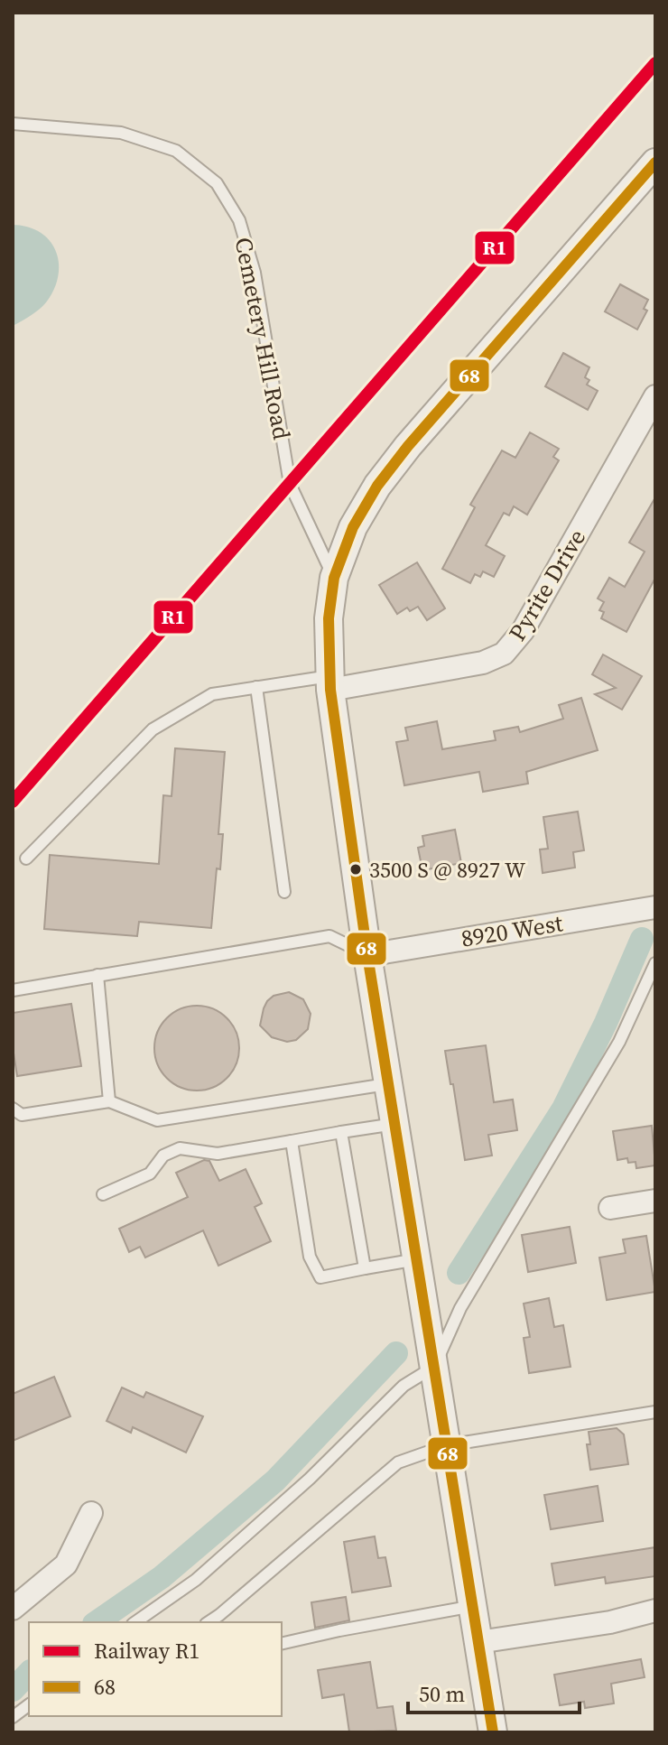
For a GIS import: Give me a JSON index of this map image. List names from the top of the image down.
{
  "streets": {
    "street": ["Pyrite Drive", "8920 West"],
    "lane": ["Cemetery Hill Road"]
  },
  "places": ["3500 S @ 8927 W"],
  "lines": ["rail line R1", "transit line 68"],
  "legend": ["Railway R1", "68"],
  "scale_bar": "50 m"
}
